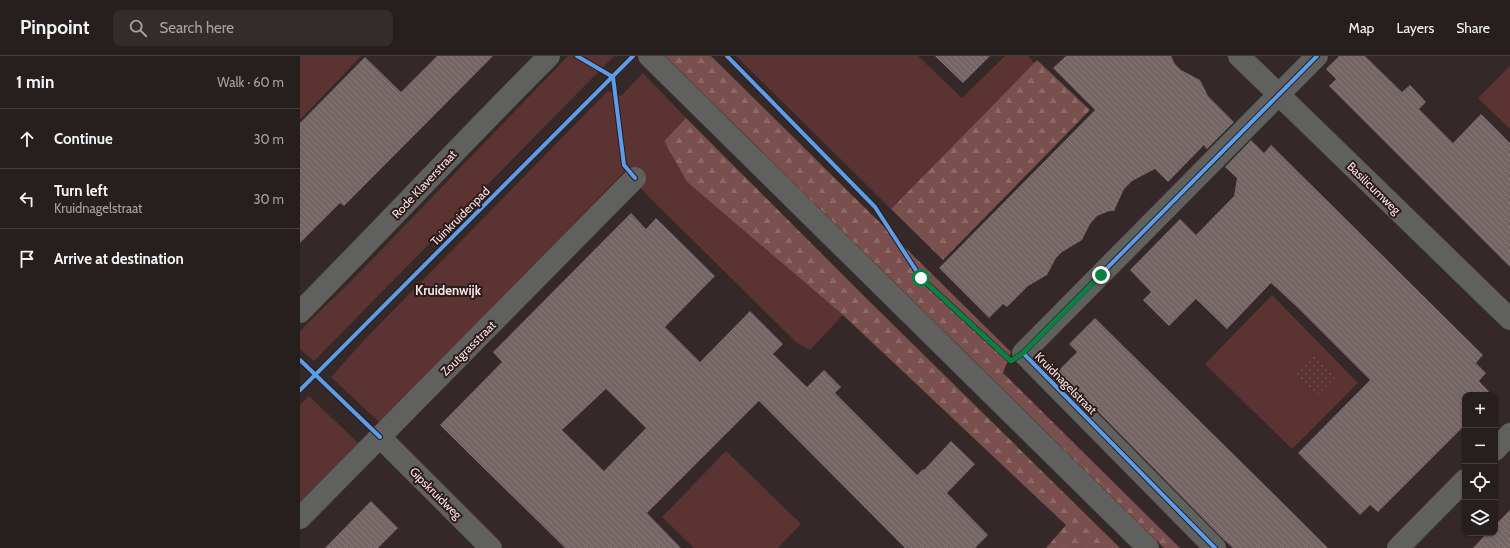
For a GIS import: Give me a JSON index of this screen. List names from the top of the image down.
{
  "streets": {
    "street": [
      "Rode Klaverstraat",
      "Basilicumweg",
      "Zoutgrasstraat",
      "Kruidnagelstraat",
      "Gipskruidweg"
    ],
    "cycle path": ["Tuinkruidenpad"]
  },
  "crossings": [
    ["Basilicumweg", "Kruidnagelstraat"],
    ["Zoutgrasstraat", "Gipskruidweg"]
  ],
  "districts": ["Kruidenwijk"],
  "page": {
    "header": "Pinpoint",
    "search": "Search here",
    "nav": ["Map", "Layers", "Share"],
    "heading": ["1 min", "Walk · 60 m"],
    "list": [
      ["Continue", "30 m"],
      ["Turn left", "Kruidnagelstraat", "30 m"],
      "Arrive at destination"
    ],
    "map_buttons": ["+", "−"]
  }
}
